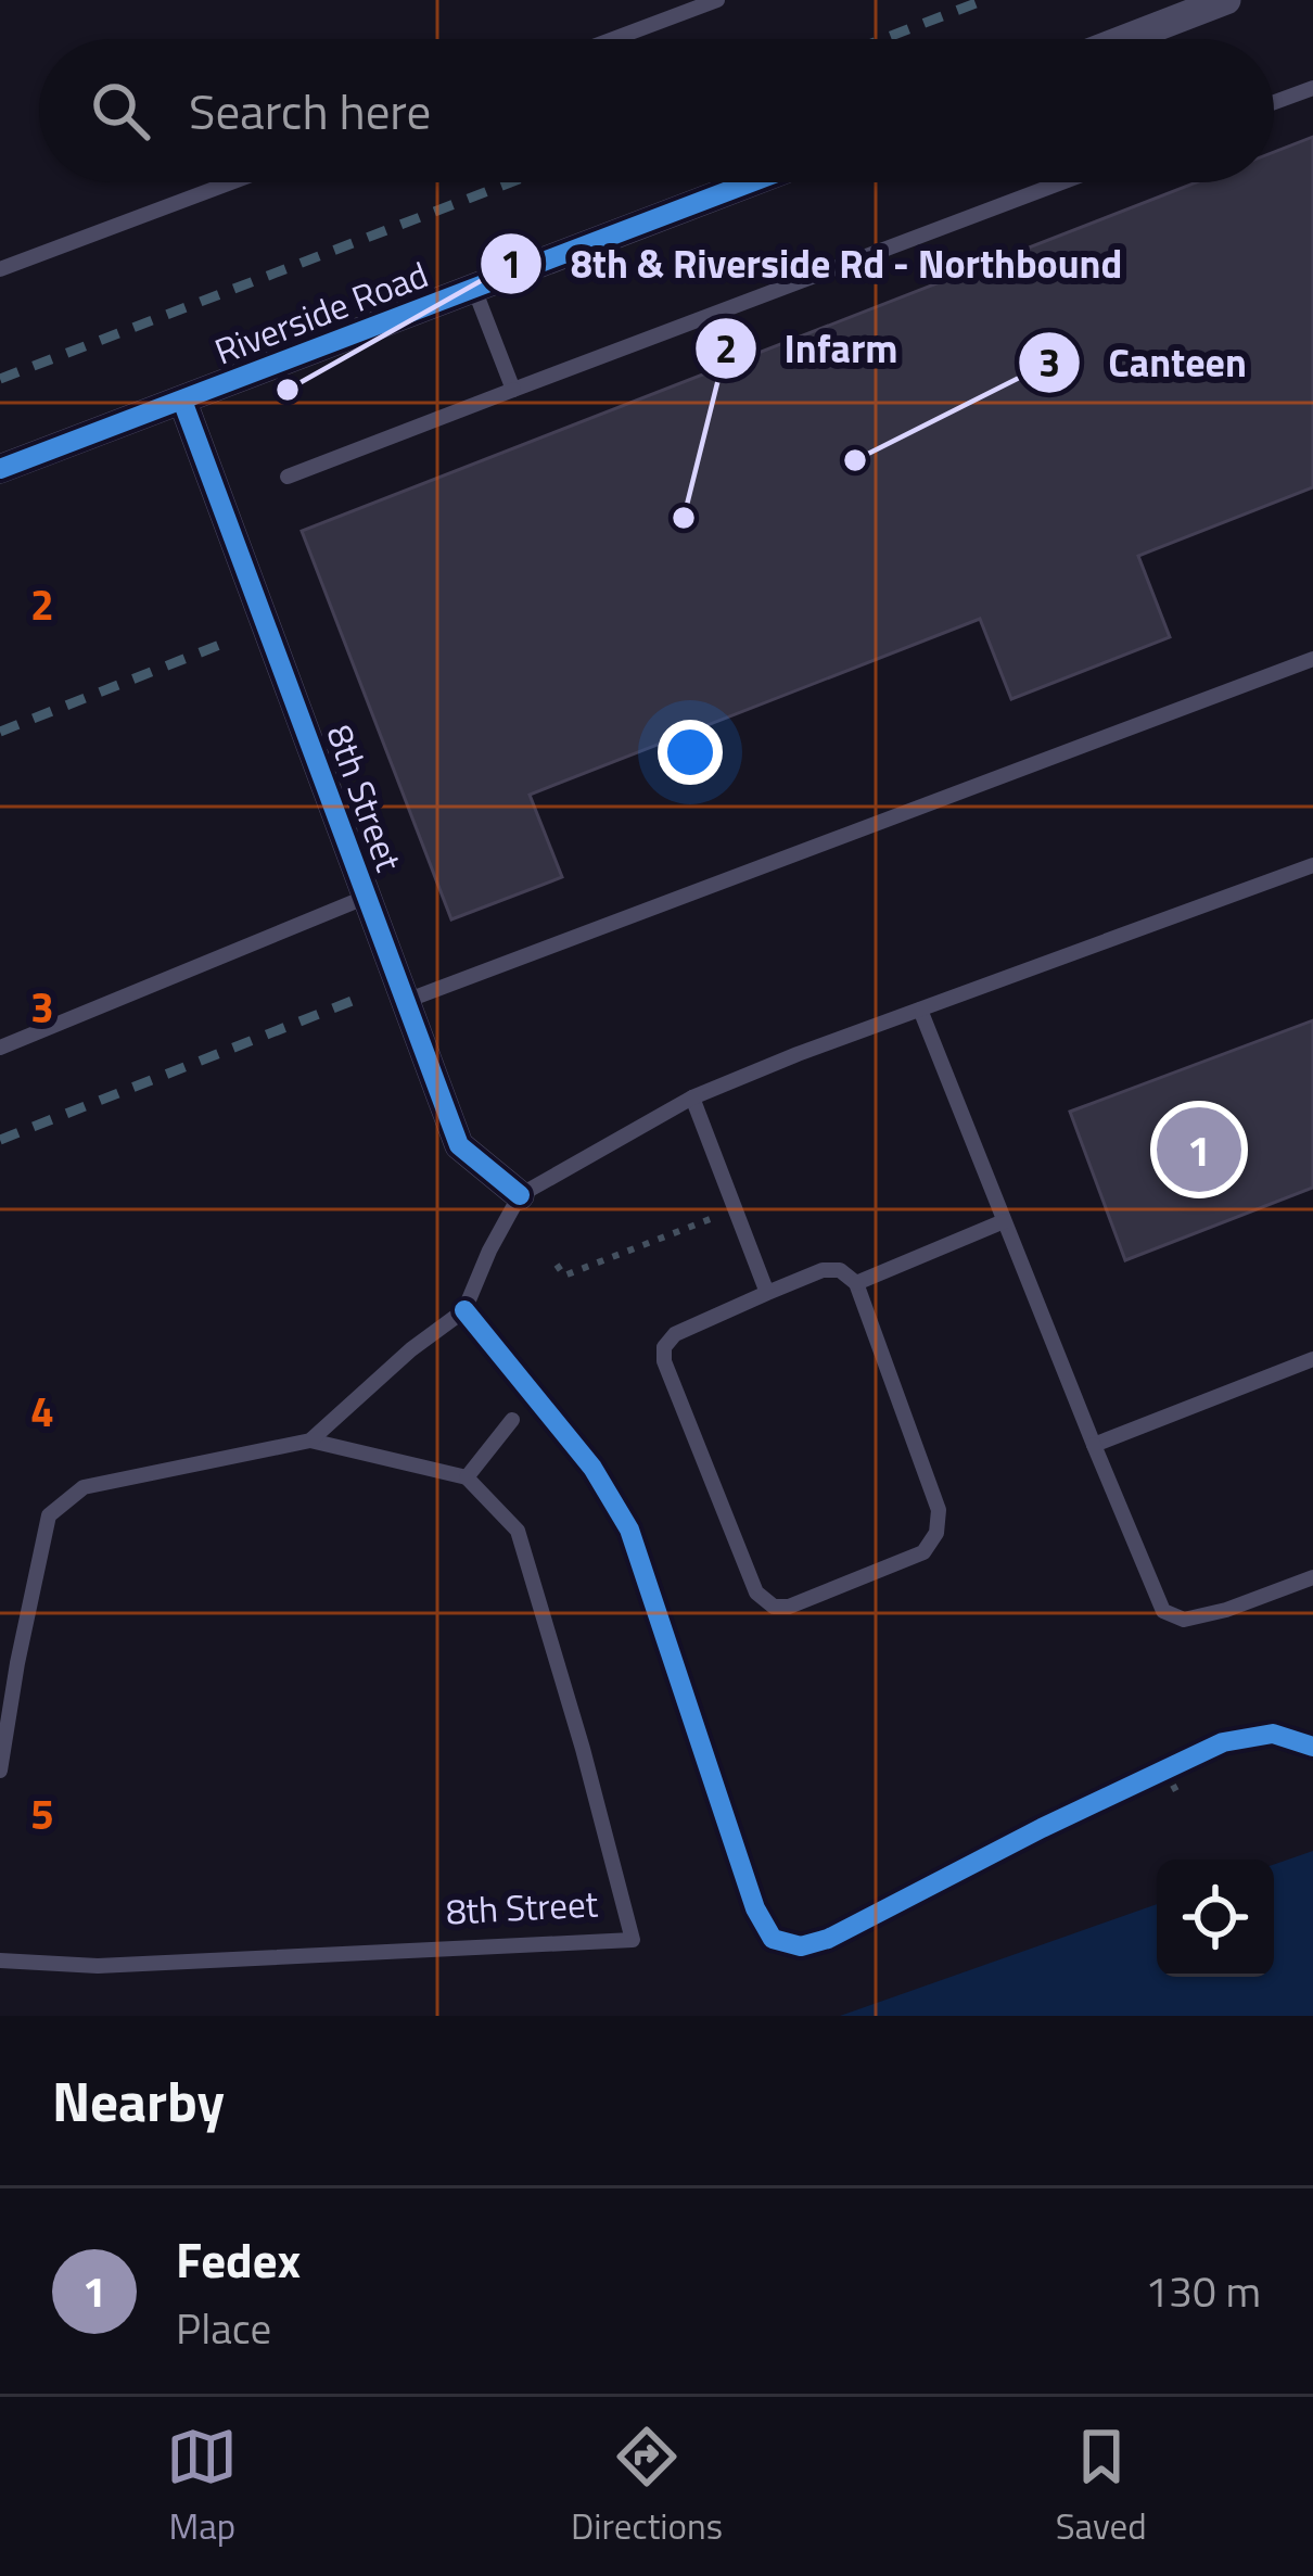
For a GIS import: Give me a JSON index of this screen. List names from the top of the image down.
{
  "streets": {
    "street": ["Riverside Road", "8th Street"]
  },
  "crossings": [
    ["Riverside Road", "8th Street"]
  ],
  "places": ["8th & Riverside Rd - Northbound", "Canteen", "Infarm"],
  "page": {
    "search": "Search here",
    "pins": "1",
    "heading": "Nearby",
    "list": [
      {
        "mark": "1",
        "name": "Fedex",
        "note": "Place",
        "value": "130 m"
      }
    ],
    "nav": ["Map", "Directions", "Saved"]
  },
  "grid": {
    "rows": [
      "2",
      "3",
      "4",
      "5"
    ]
  }
}
